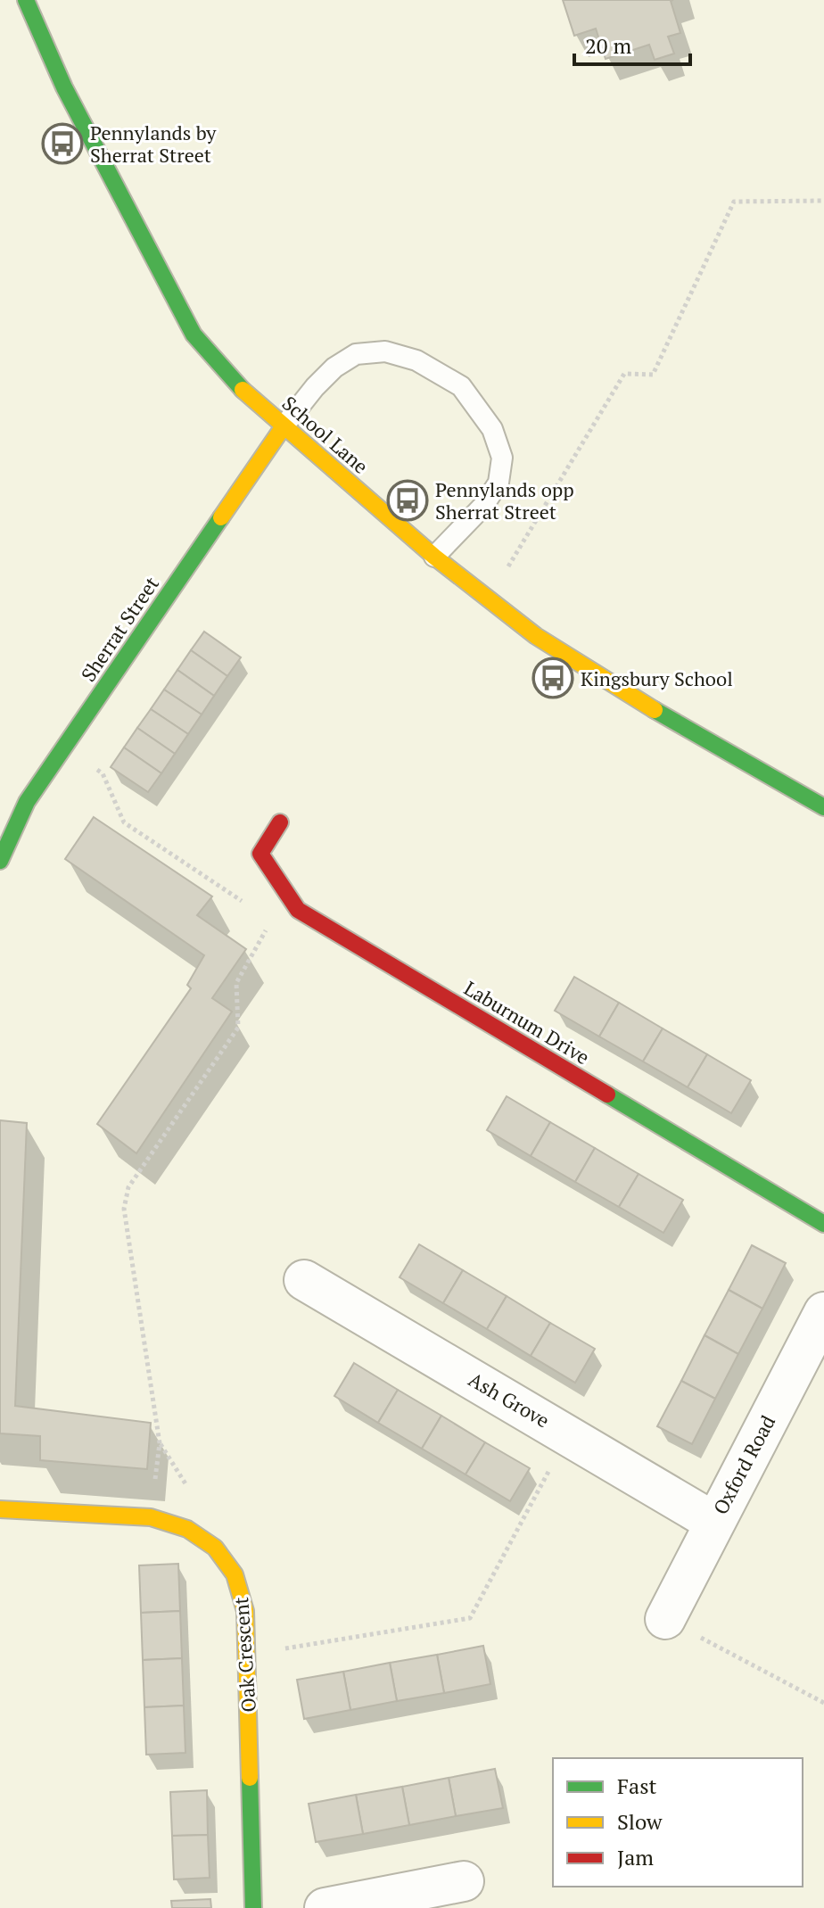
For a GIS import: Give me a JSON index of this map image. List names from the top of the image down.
{
  "streets": {
    "street": [
      "School Lane",
      "Sherrat Street",
      "Laburnum Drive",
      "Ash Grove",
      "Oxford Road",
      "Oak Crescent"
    ]
  },
  "crossings": [
    ["School Lane", "Sherrat Street"],
    ["Ash Grove", "Oxford Road"]
  ],
  "places": {
    "bus stop": ["Pennylands by Sherrat Street", "Pennylands opp Sherrat Street", "Kingsbury School"]
  },
  "legend": ["Fast", "Slow", "Jam"],
  "scale_bar": "20 m"
}
